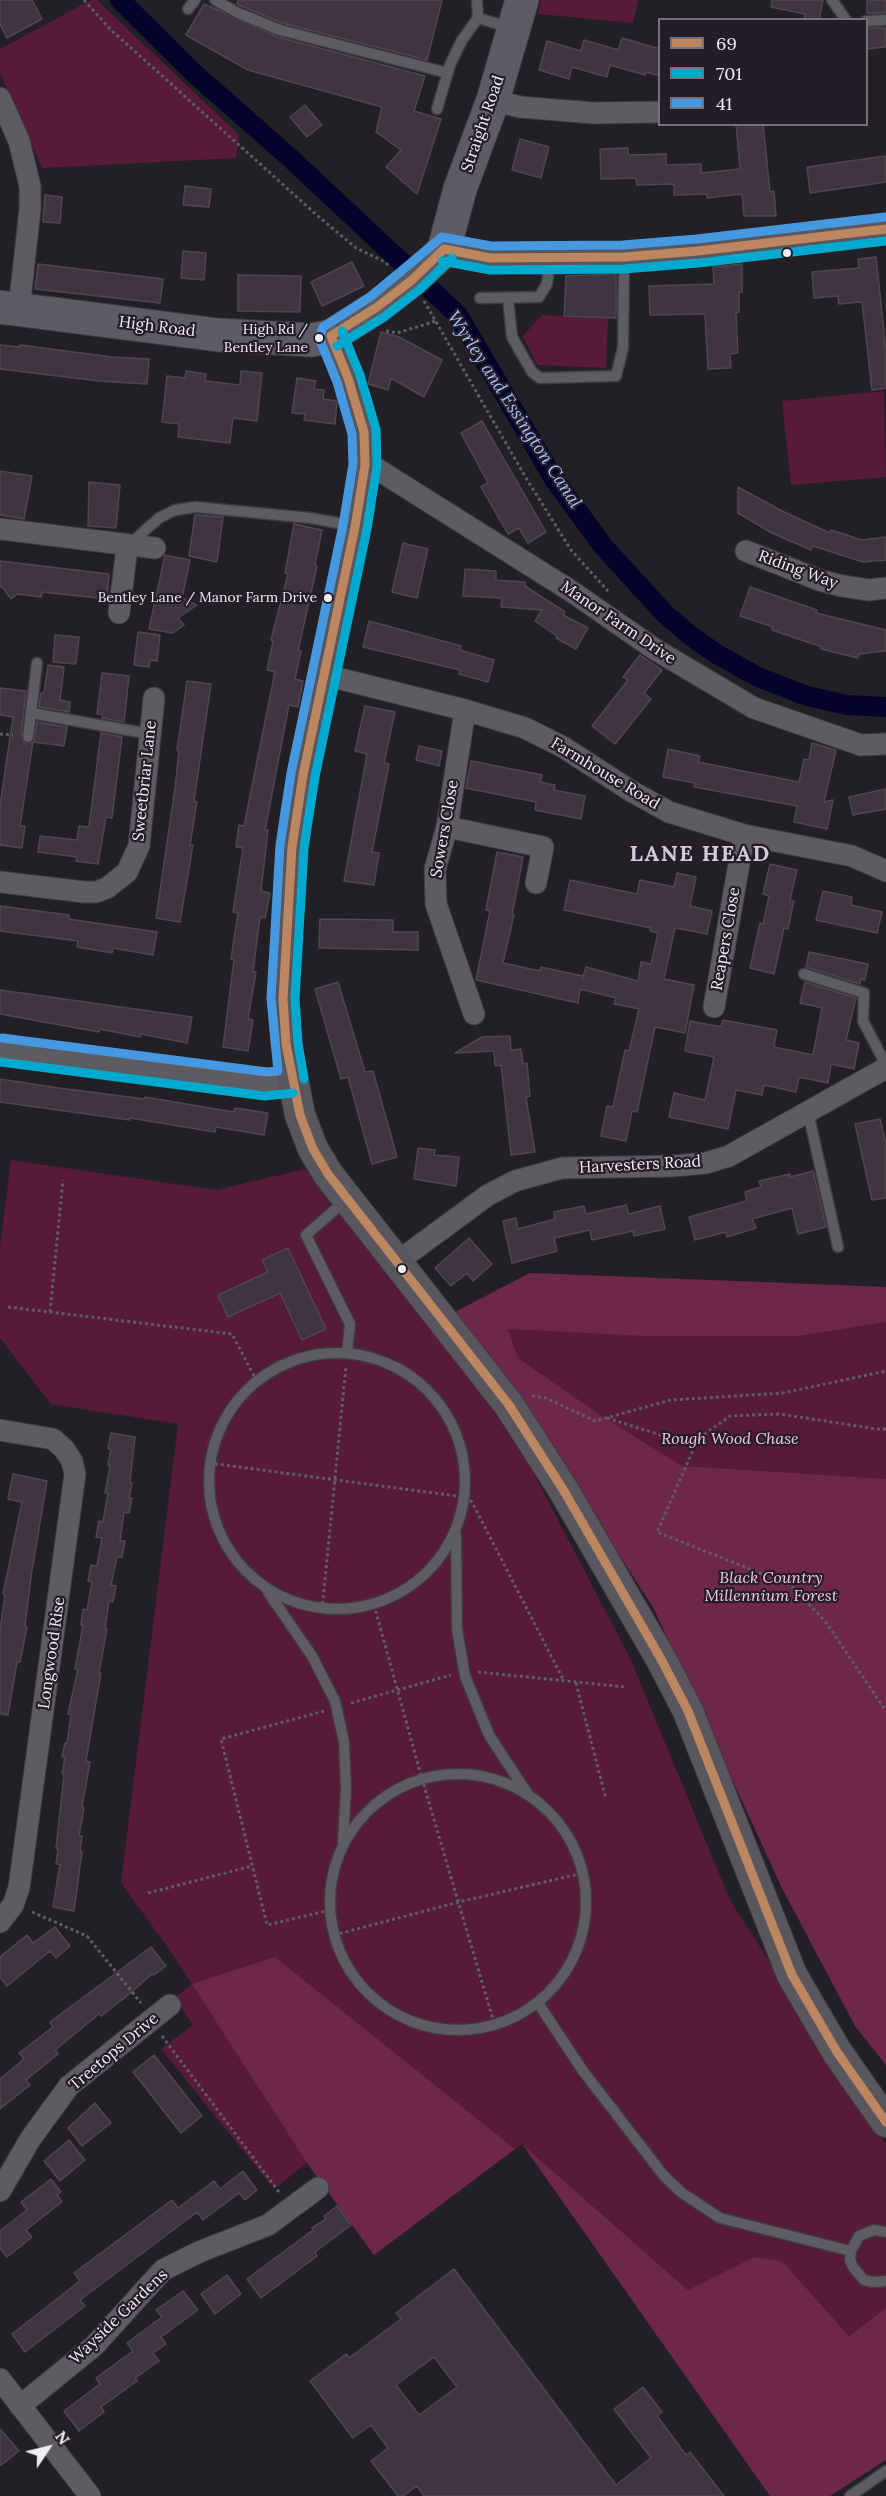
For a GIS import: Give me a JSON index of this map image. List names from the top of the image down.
{
  "streets": {
    "main road": ["Straight Road", "High Road"],
    "street": [
      "Riding Way",
      "Manor Farm Drive",
      "Farmhouse Road",
      "Sweetbriar Lane",
      "Sowers Close",
      "Reapers Close",
      "Harvesters Road",
      "Longwood Rise",
      "Treetops Drive",
      "Wayside Gardens"
    ]
  },
  "crossings": [
    ["Straight Road", "High Road"],
    ["Farmhouse Road", "Sowers Close"],
    ["Farmhouse Road", "Reapers Close"]
  ],
  "districts": ["LANE HEAD"],
  "water": ["Wyrley and Essington Canal"],
  "parks": ["Rough Wood Chase", "Black Country Millennium Forest"],
  "places": ["High Rd / Bentley Lane", "Bentley Lane / Manor Farm Drive"],
  "lines": ["transit line 41", "transit line 69", "transit line 701"],
  "legend": ["69", "701", "41"],
  "north": "top right"
}
